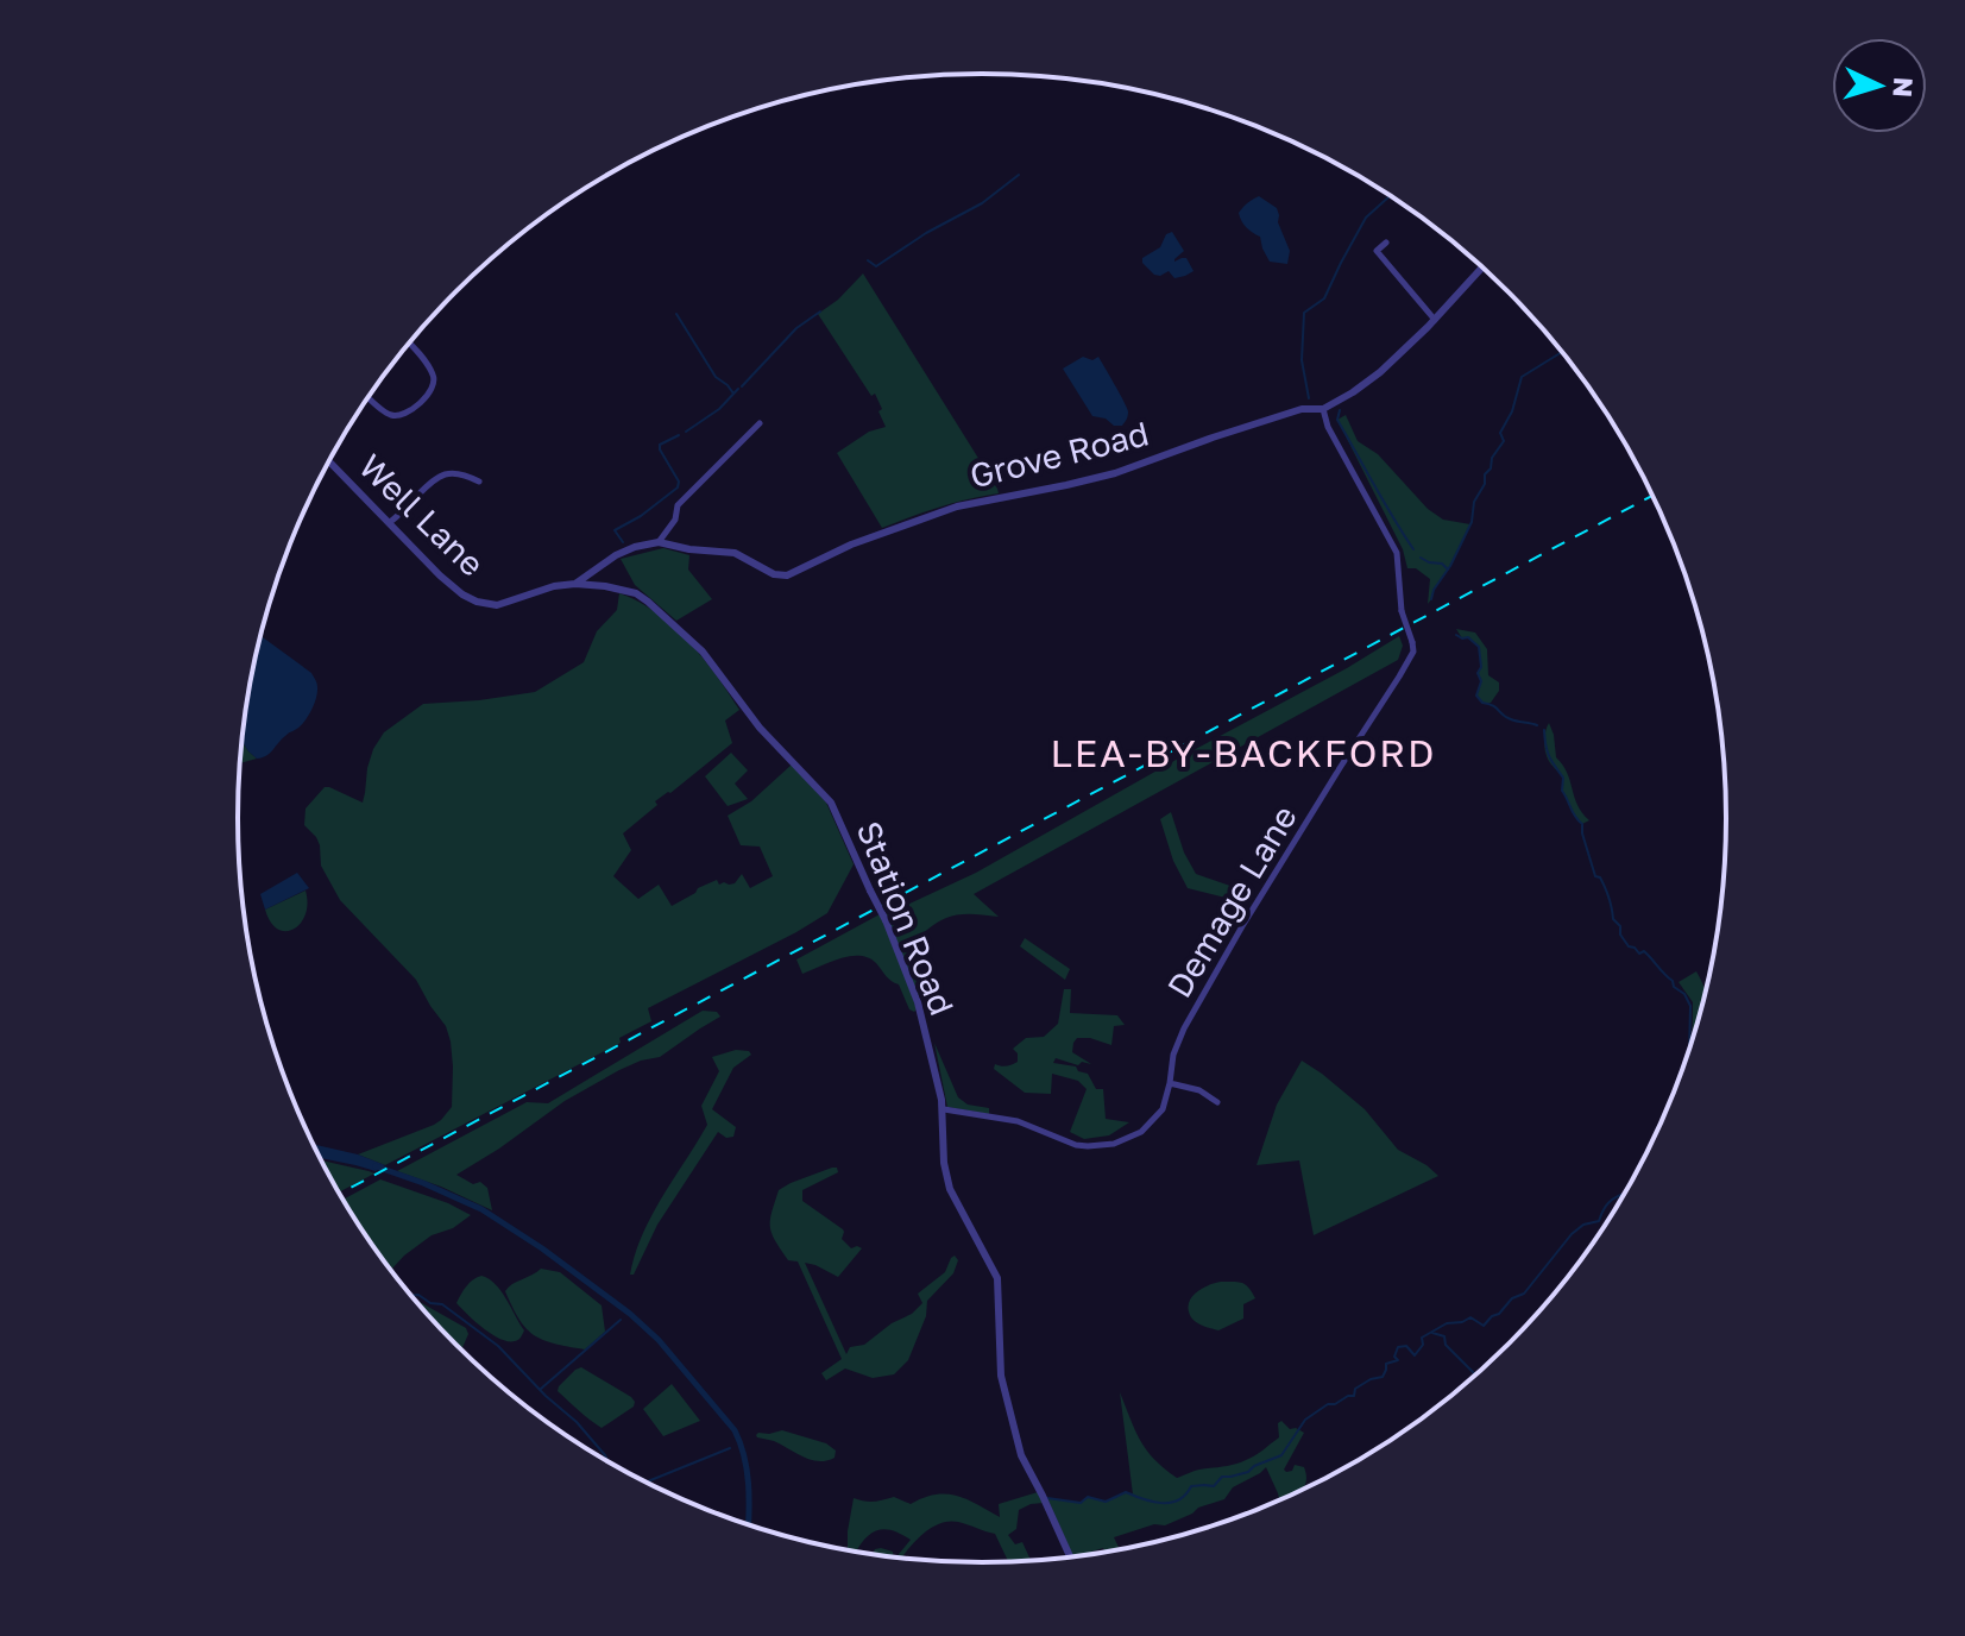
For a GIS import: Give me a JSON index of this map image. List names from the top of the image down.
{
  "streets": {
    "street": [
      "Grove Road",
      "Well Lane",
      "Demage Lane",
      "Station Road"
    ]
  },
  "crossings": [
    ["Grove Road", "Well Lane"],
    ["Grove Road", "Demage Lane"],
    ["Well Lane", "Station Road"],
    ["Demage Lane", "Station Road"]
  ],
  "districts": ["LEA-BY-BACKFORD"],
  "north": "right"
}
